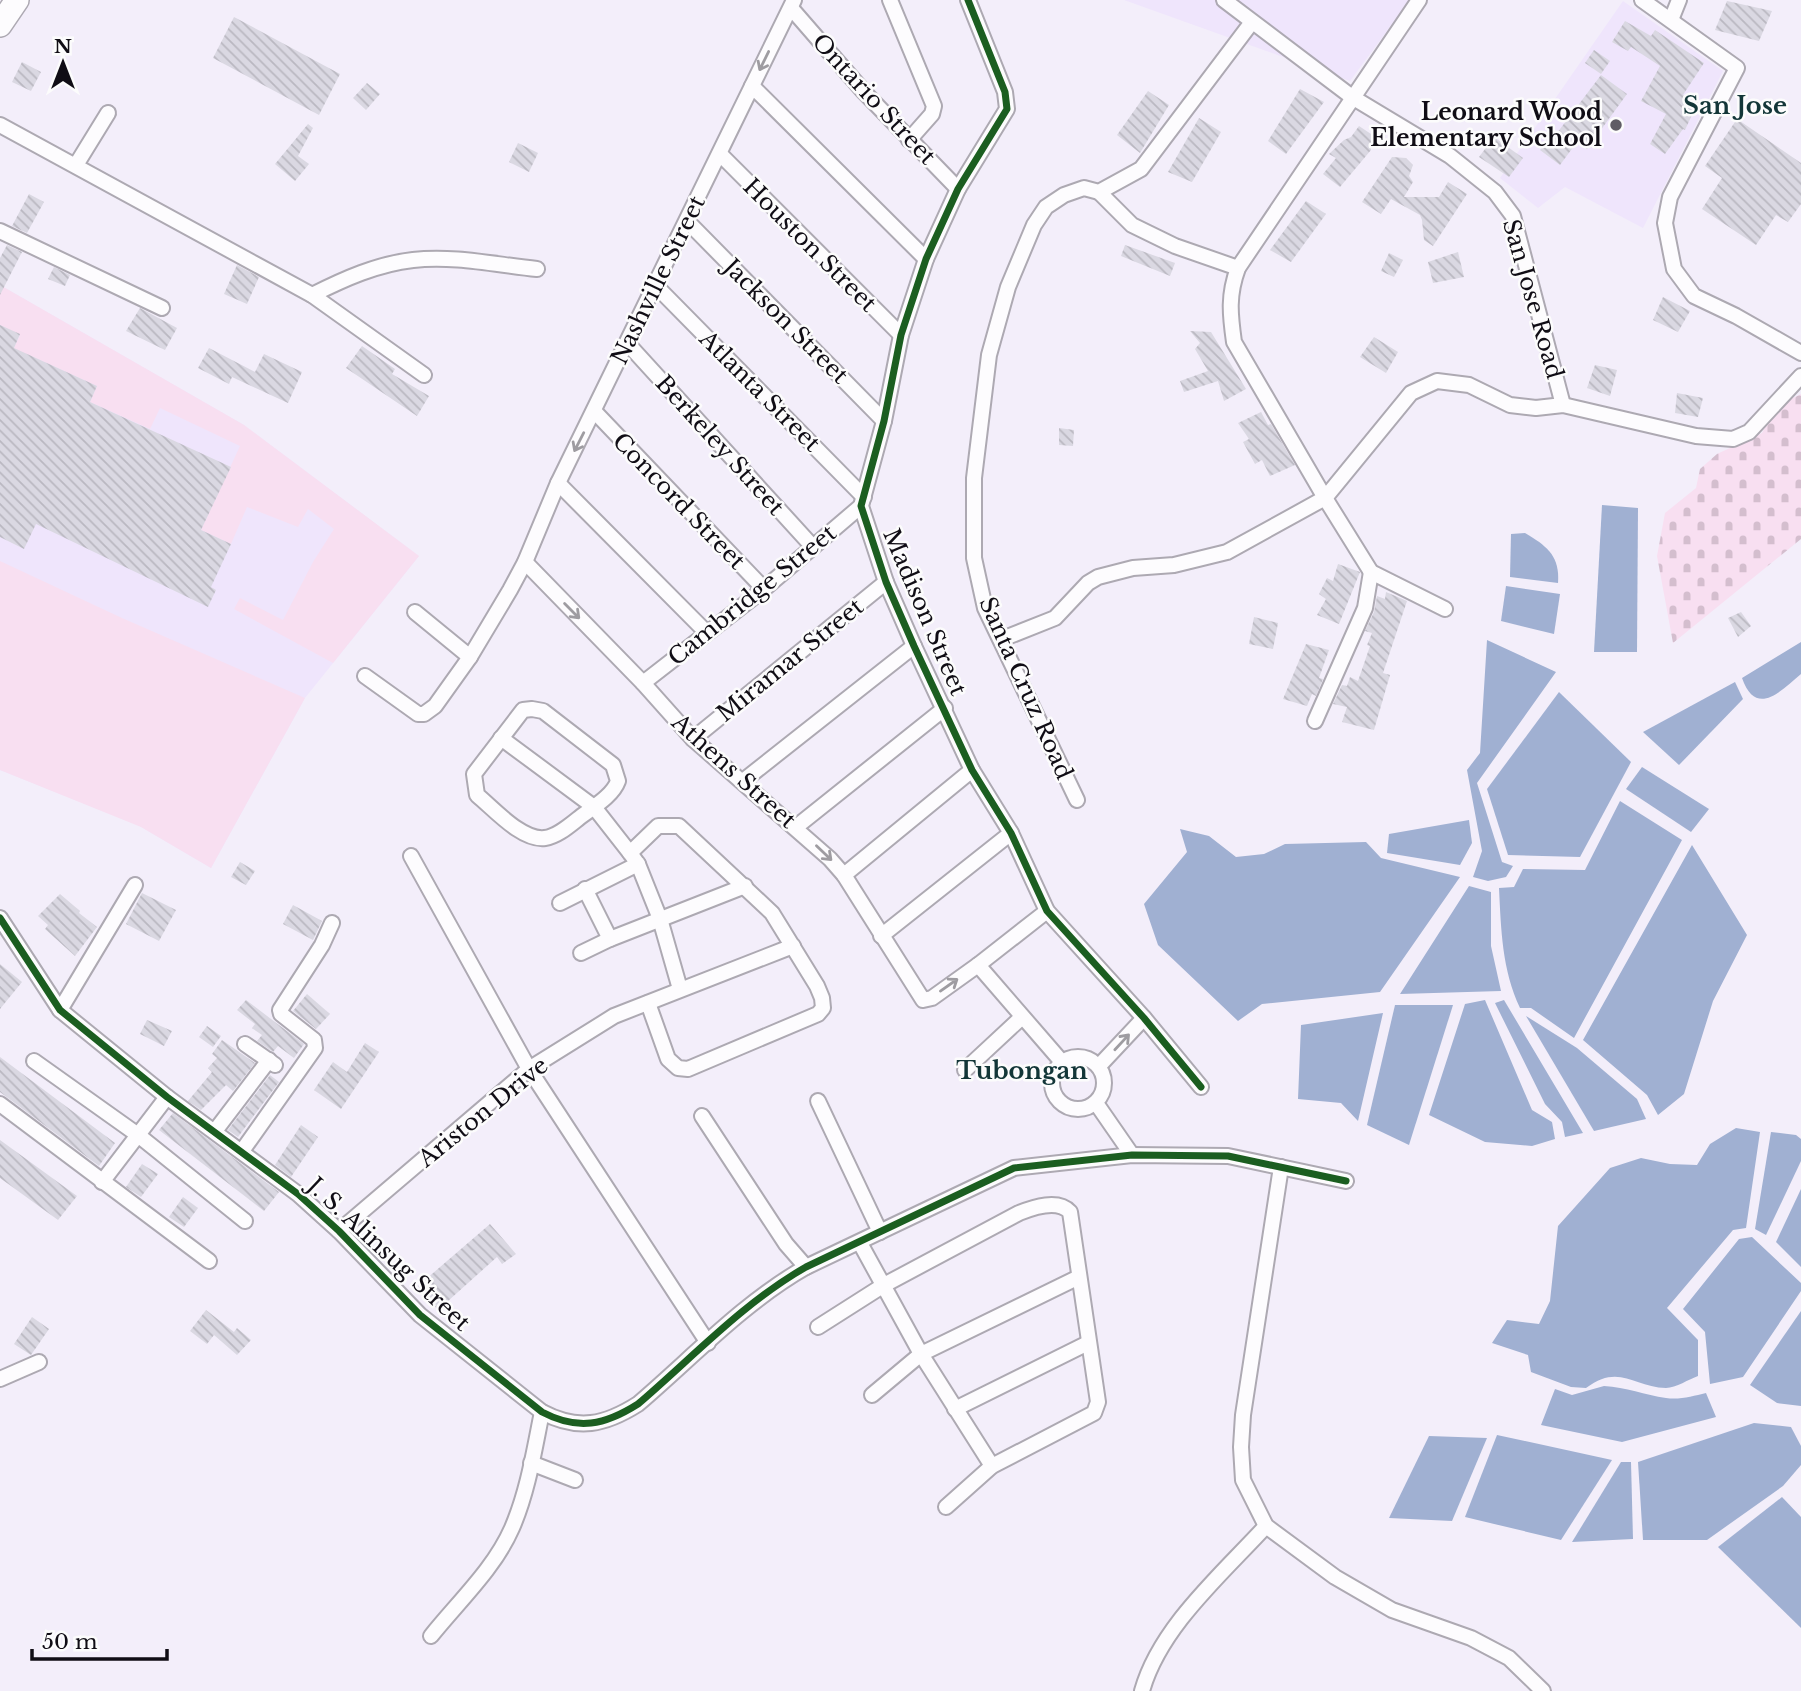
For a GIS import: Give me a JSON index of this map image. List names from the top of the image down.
{
  "streets": {
    "street": [
      "Ontario Street",
      "Houston Street",
      "Nashville Street",
      "San Jose Road",
      "Jackson Street",
      "Atlanta Street",
      "Berkeley Street",
      "Concord Street",
      "Cambridge Street",
      "Madison Street",
      "Miramar Street",
      "Santa Cruz Road",
      "Athens Street",
      "Ariston Drive",
      "J. S. Alinsug Street"
    ]
  },
  "crossings": [
    ["Ontario Street", "Nashville Street"],
    ["Houston Street", "Nashville Street"],
    ["Nashville Street", "Jackson Street"],
    ["Nashville Street", "Atlanta Street"],
    ["Nashville Street", "Berkeley Street"],
    ["Nashville Street", "Concord Street"],
    ["Nashville Street", "Athens Street"],
    ["San Jose Road", "Santa Cruz Road"],
    ["Atlanta Street", "Cambridge Street"],
    ["Atlanta Street", "Madison Street"],
    ["Berkeley Street", "Cambridge Street"],
    ["Concord Street", "Cambridge Street"],
    ["Cambridge Street", "Madison Street"],
    ["Cambridge Street", "Athens Street"],
    ["Madison Street", "Miramar Street"],
    ["Miramar Street", "Athens Street"],
    ["Ariston Drive", "J. S. Alinsug Street"]
  ],
  "districts": ["San Jose", "Tubongan"],
  "places": ["Leonard Wood Elementary School"],
  "scale_bar": "50 m",
  "north": "top"
}
